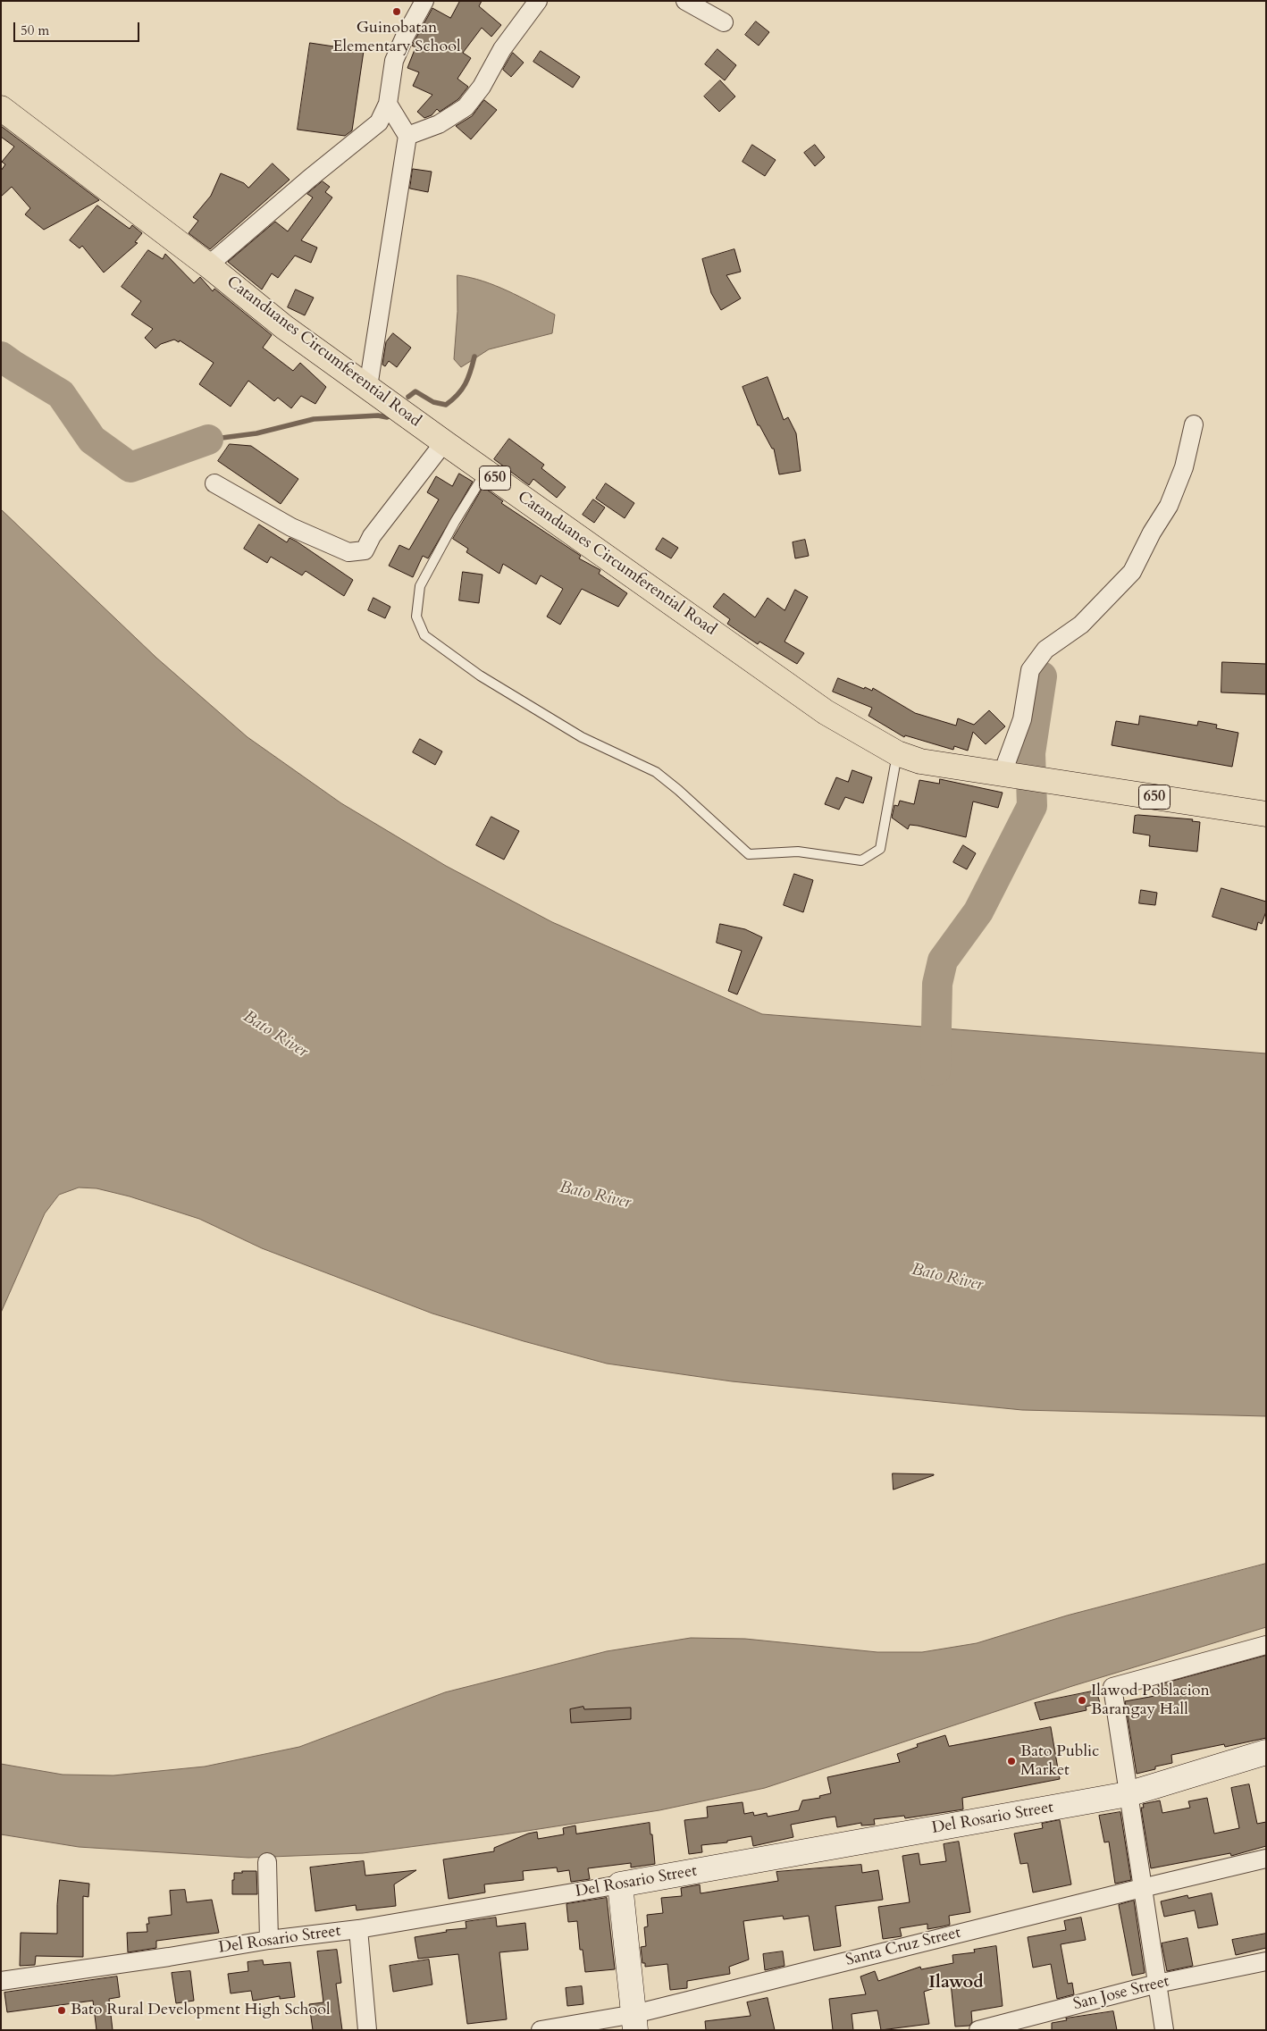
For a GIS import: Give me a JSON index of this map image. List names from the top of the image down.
{
  "streets": {
    "main road": ["Catanduanes Circumferential Road", "650"],
    "street": ["Del Rosario Street", "Santa Cruz Street", "San Jose Street"]
  },
  "districts": ["Ilawod"],
  "water": ["Bato River"],
  "places": [
    "Guinobatan Elementary School",
    "Ilawod Poblacion Barangay Hall",
    "Bato Public Market",
    "Bato Rural Development High School"
  ],
  "scale_bar": "50 m"
}
